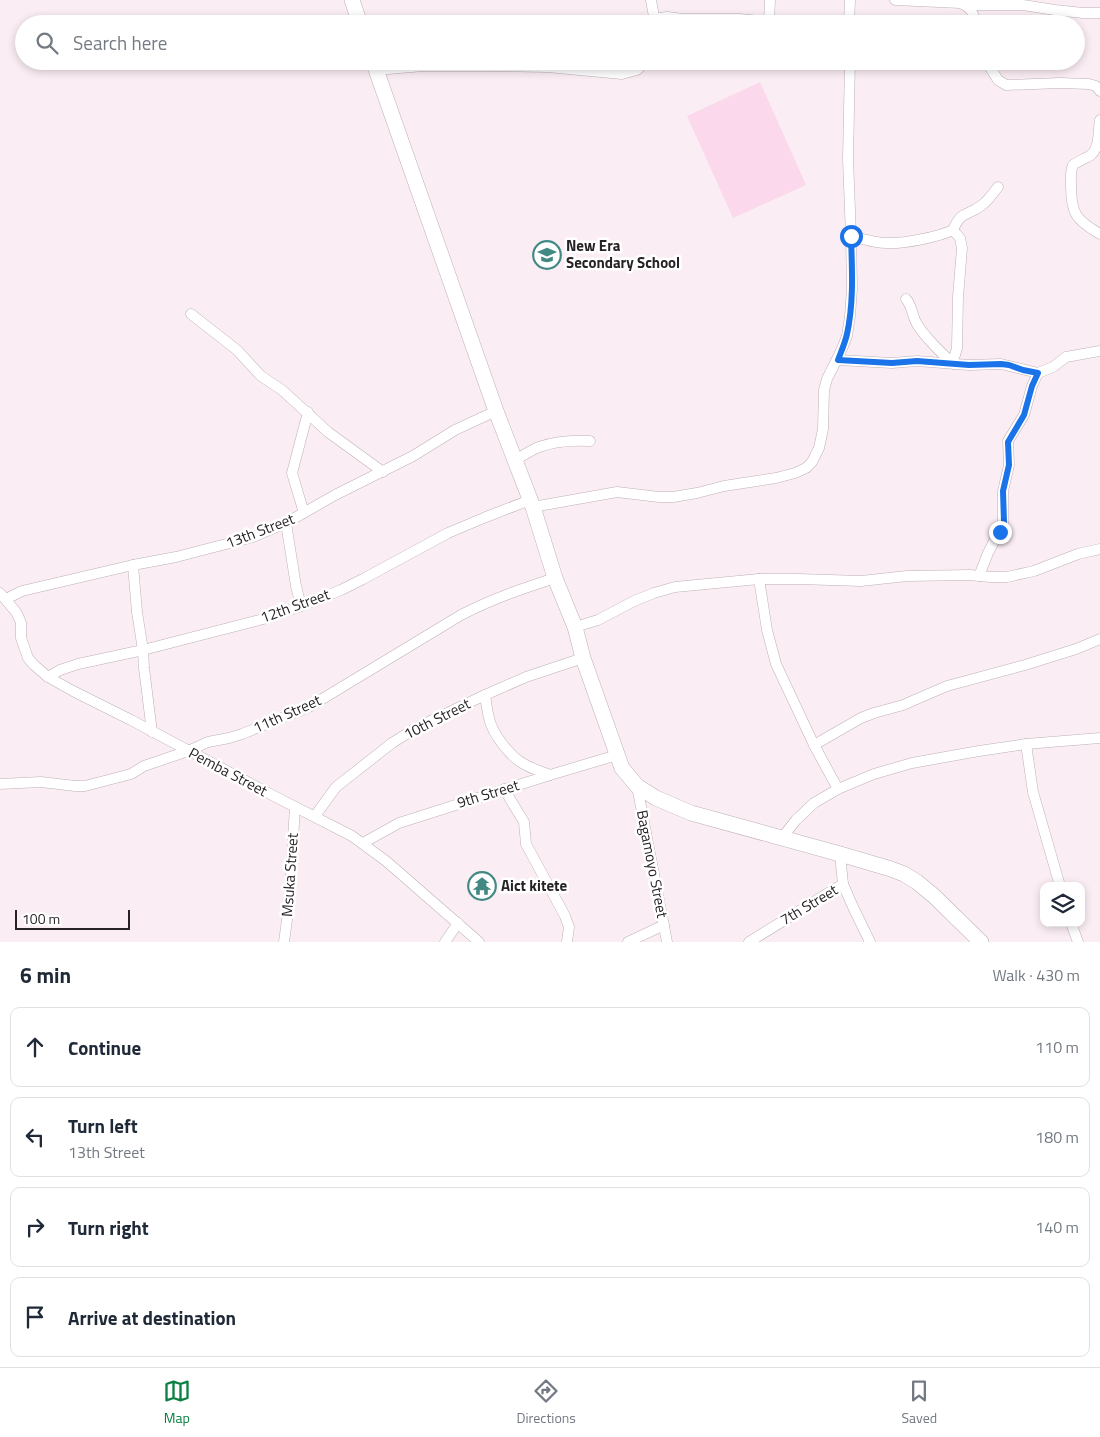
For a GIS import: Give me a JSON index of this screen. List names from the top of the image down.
{
  "streets": {
    "street": [
      "13th Street",
      "12th Street",
      "11th Street",
      "10th Street",
      "Pemba Street",
      "9th Street",
      "Bagamoyo Street",
      "Msuka Street",
      "7th Street"
    ]
  },
  "crossings": [
    ["13th Street", "Pemba Street"],
    ["12th Street", "Pemba Street"],
    ["11th Street", "Pemba Street"],
    ["10th Street", "Pemba Street"],
    ["Pemba Street", "9th Street"],
    ["Pemba Street", "Msuka Street"]
  ],
  "places": {
    "school or university": ["New Era Secondary School"],
    "temple": ["Aict kitete"]
  },
  "scale_bar": "100 m",
  "page": {
    "search": "Search here",
    "scale": "100 m",
    "heading": ["6 min", "Walk · 430 m"],
    "list": [
      ["Continue", "110 m"],
      ["Turn left", "13th Street", "180 m"],
      ["Turn right", "140 m"],
      "Arrive at destination"
    ],
    "nav": ["Map", "Directions", "Saved"]
  }
}
